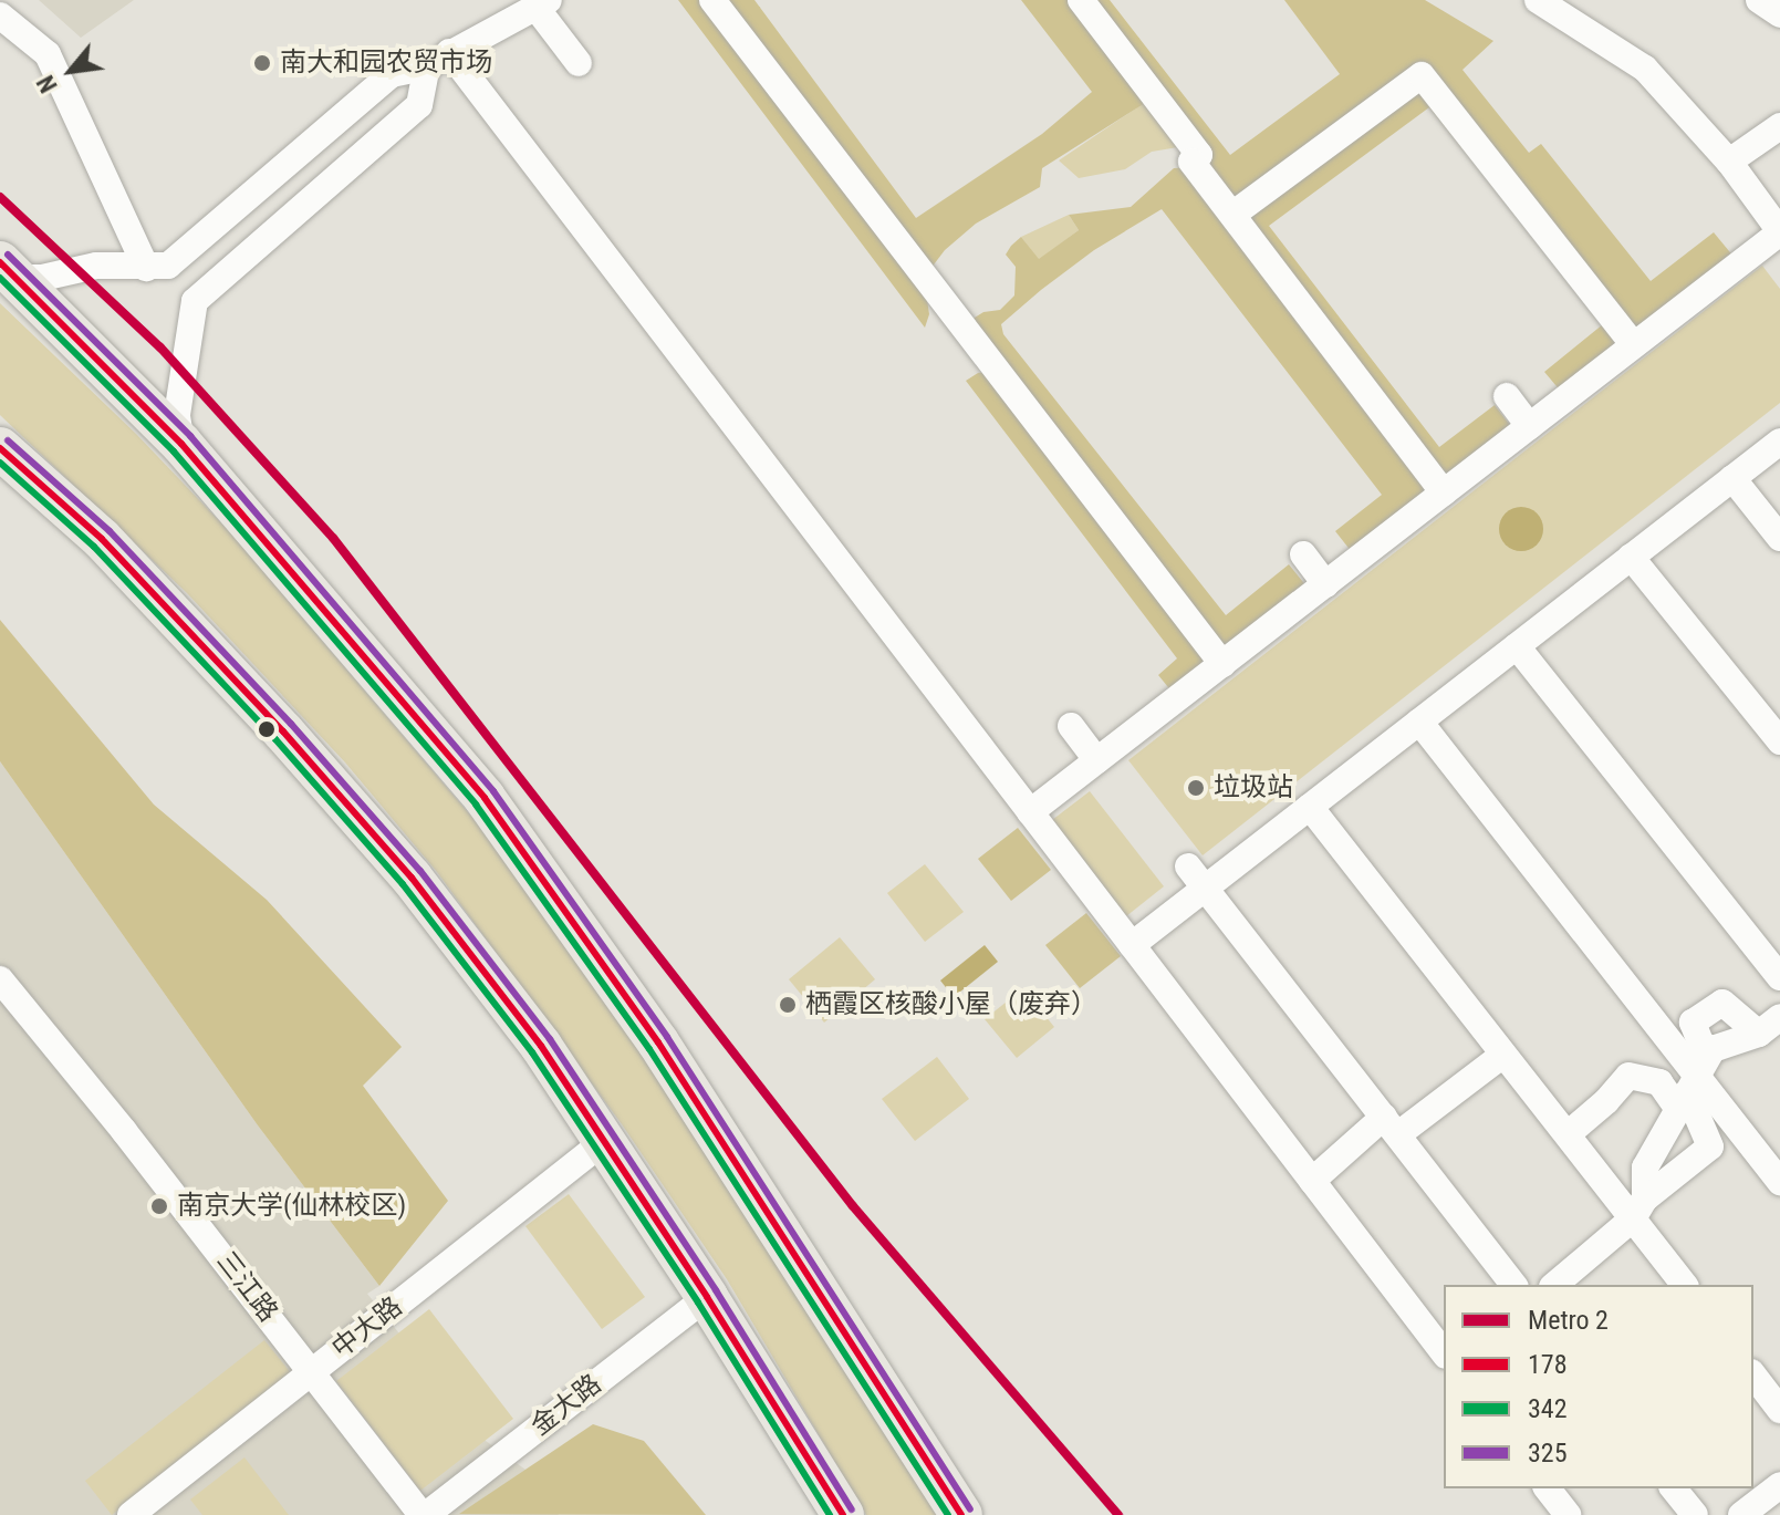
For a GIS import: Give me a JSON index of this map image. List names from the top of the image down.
{
  "streets": {
    "street": ["三江路", "中大路", "金大路"]
  },
  "crossings": [
    ["三江路", "中大路"],
    ["三江路", "金大路"]
  ],
  "places": [
    "南大和园农贸市场",
    "垃圾站",
    "栖霞区核酸小屋（废弃）",
    "南京大学(仙林校区)"
  ],
  "lines": [
    "metro line 2",
    "transit line 325",
    "transit line 178",
    "transit line 342"
  ],
  "legend": [
    "Metro 2",
    "178",
    "342",
    "325"
  ],
  "north": "bottom left"
}
